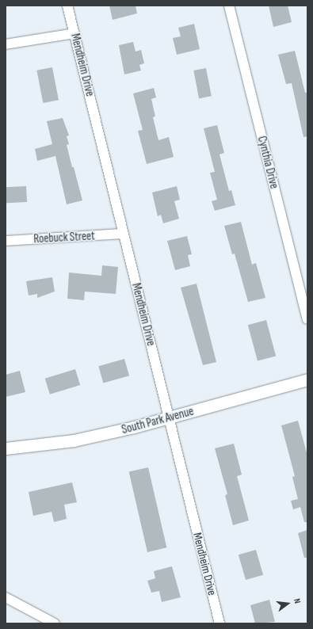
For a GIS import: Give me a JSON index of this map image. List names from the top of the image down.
{
  "streets": {
    "street": [
      "Mendheim Drive",
      "Cynthia Drive",
      "Roebuck Street",
      "South Park Avenue"
    ]
  },
  "crossings": [
    ["Mendheim Drive", "Roebuck Street"],
    ["Mendheim Drive", "South Park Avenue"]
  ],
  "north": "right"
}
